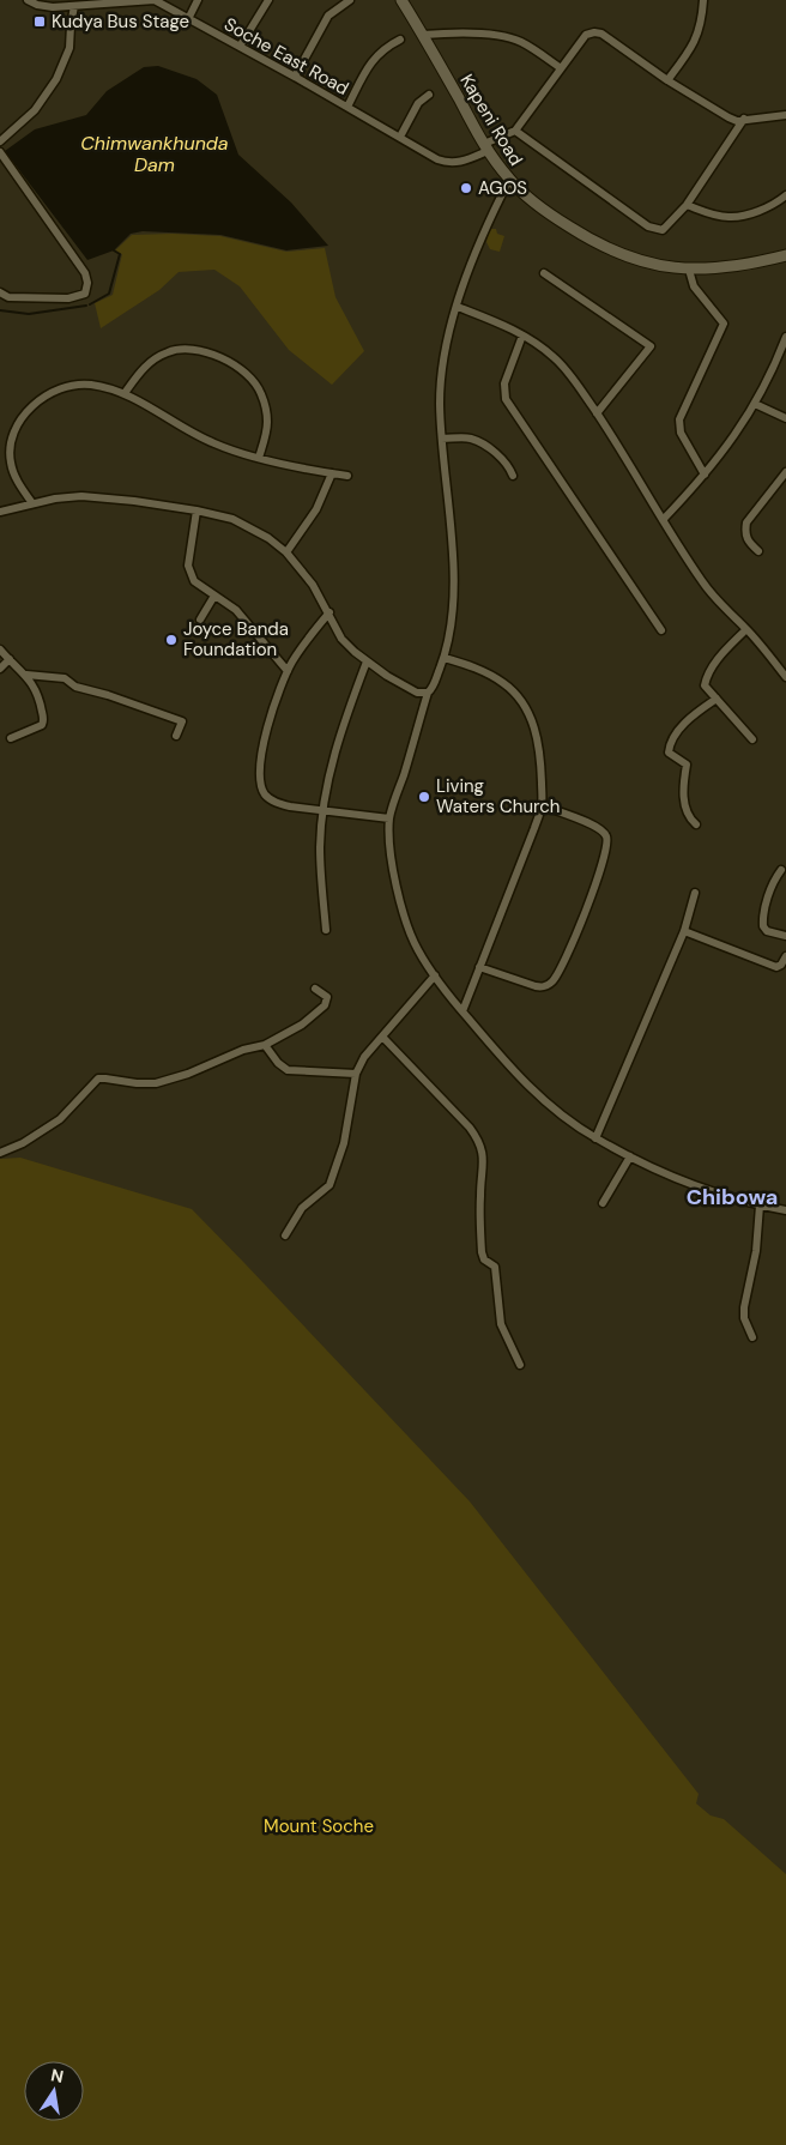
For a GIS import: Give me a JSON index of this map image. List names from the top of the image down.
{
  "streets": {
    "main road": ["Kapeni Road"],
    "street": ["Soche East Road"]
  },
  "crossings": [
    ["Soche East Road", "Kapeni Road"]
  ],
  "districts": ["Chibowa"],
  "water": ["Chimwankhunda Dam"],
  "parks": ["Mount Soche"],
  "places": {
    "transit": ["Kudya Bus Stage"],
    "other": ["AGOS", "Joyce Banda Foundation", "Living Waters Church"]
  },
  "north": "top"
}
